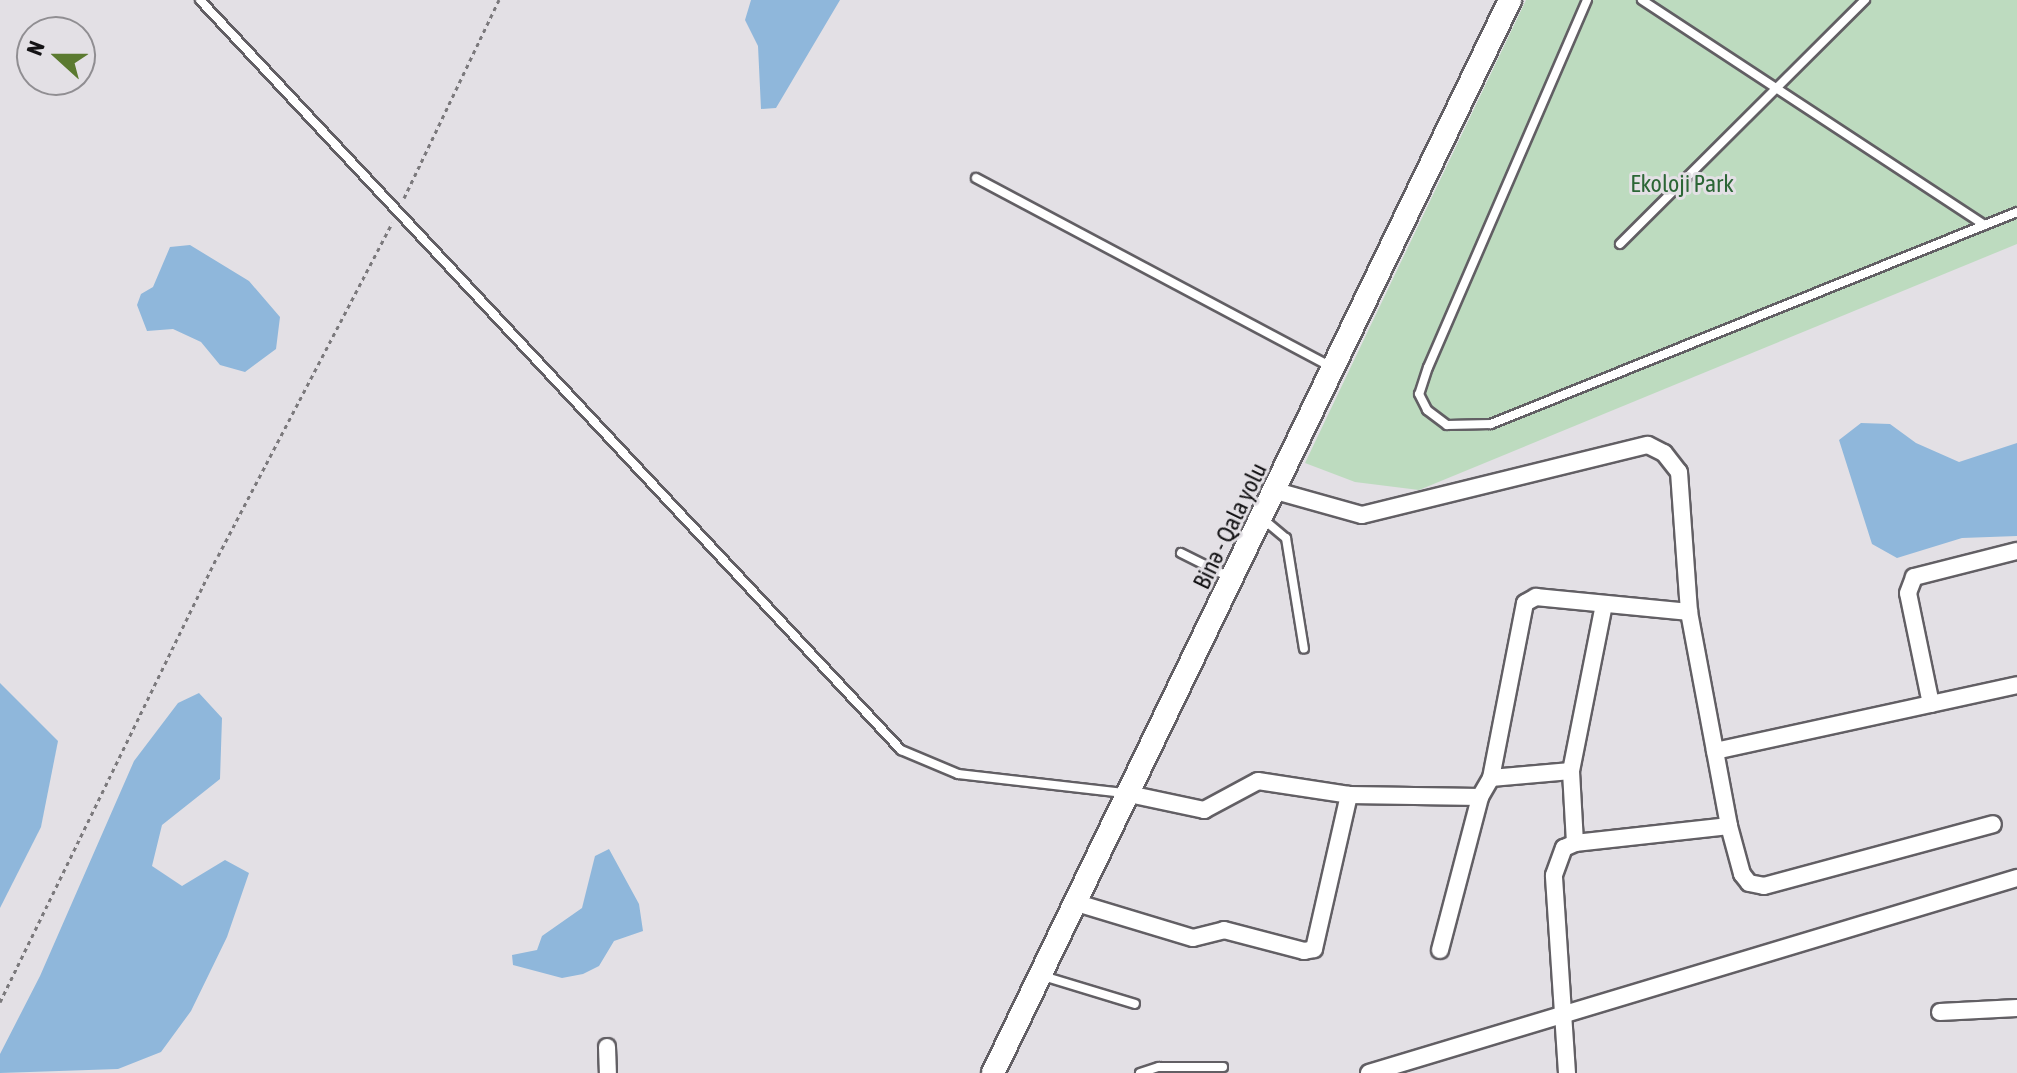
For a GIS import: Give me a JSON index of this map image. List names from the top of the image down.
{
  "streets": {
    "main road": ["Binə - Qala yolu"]
  },
  "parks": ["Ekoloji Park"],
  "north": "left"
}
